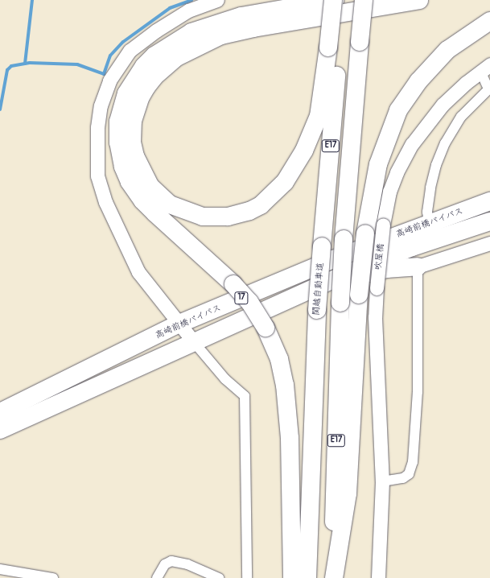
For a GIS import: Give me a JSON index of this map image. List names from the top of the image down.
{
  "streets": {
    "highway": [
      "E17",
      "高崎前橋バイパス",
      "関越自動車道",
      "17"
    ],
    "street": ["吹屋橋"]
  }
}
